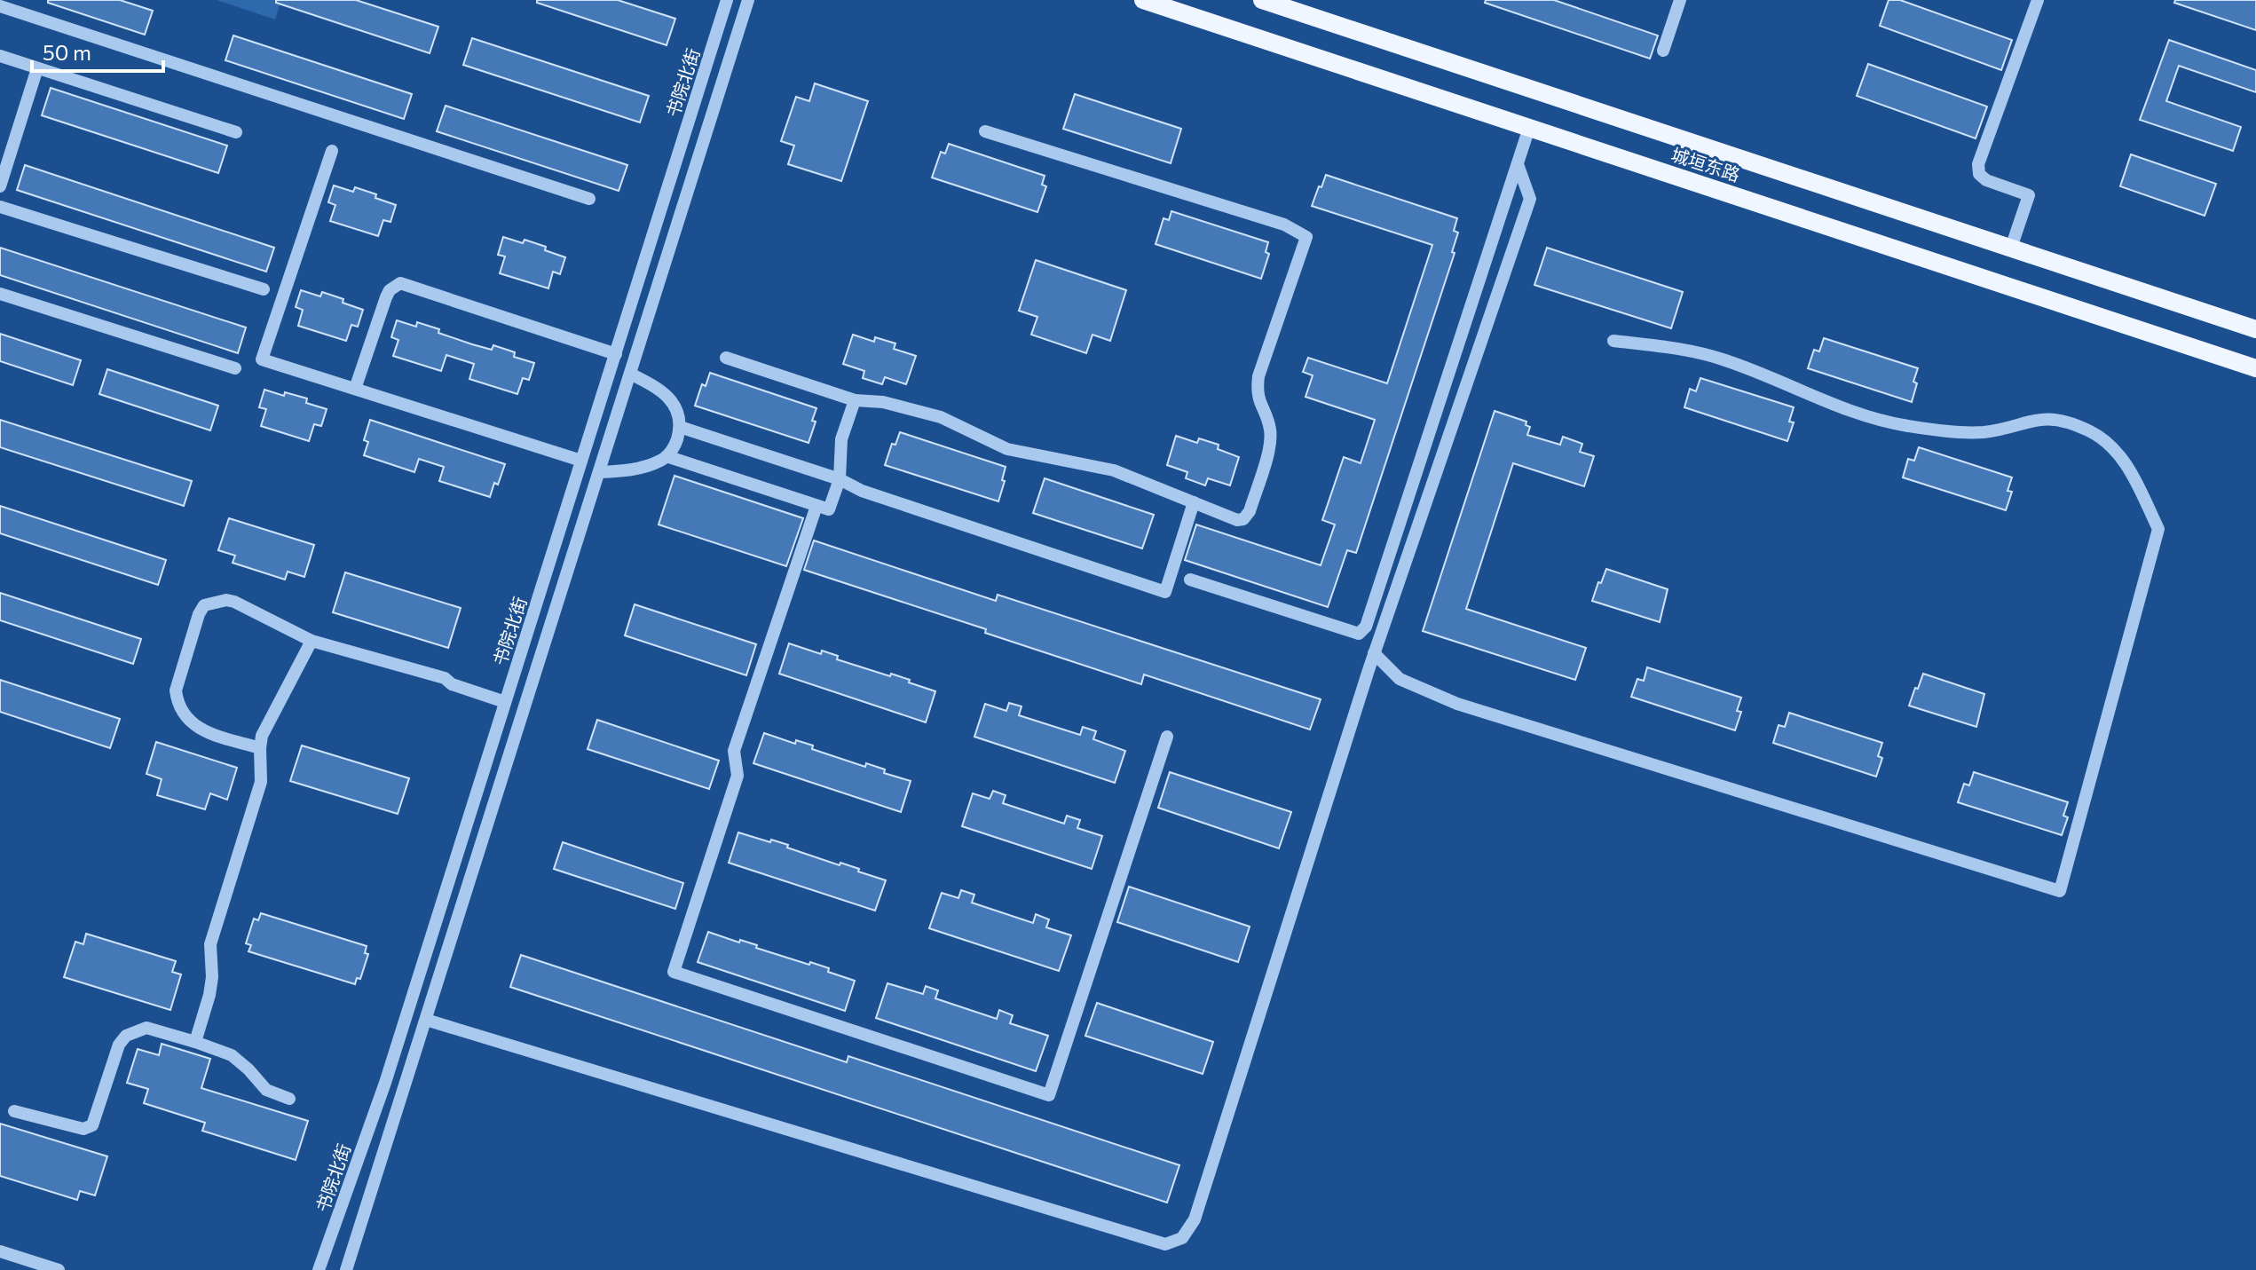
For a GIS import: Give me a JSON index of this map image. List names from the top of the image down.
{
  "streets": {
    "main road": ["城垣东路"],
    "street": ["书院北街"]
  },
  "scale_bar": "50 m"
}
